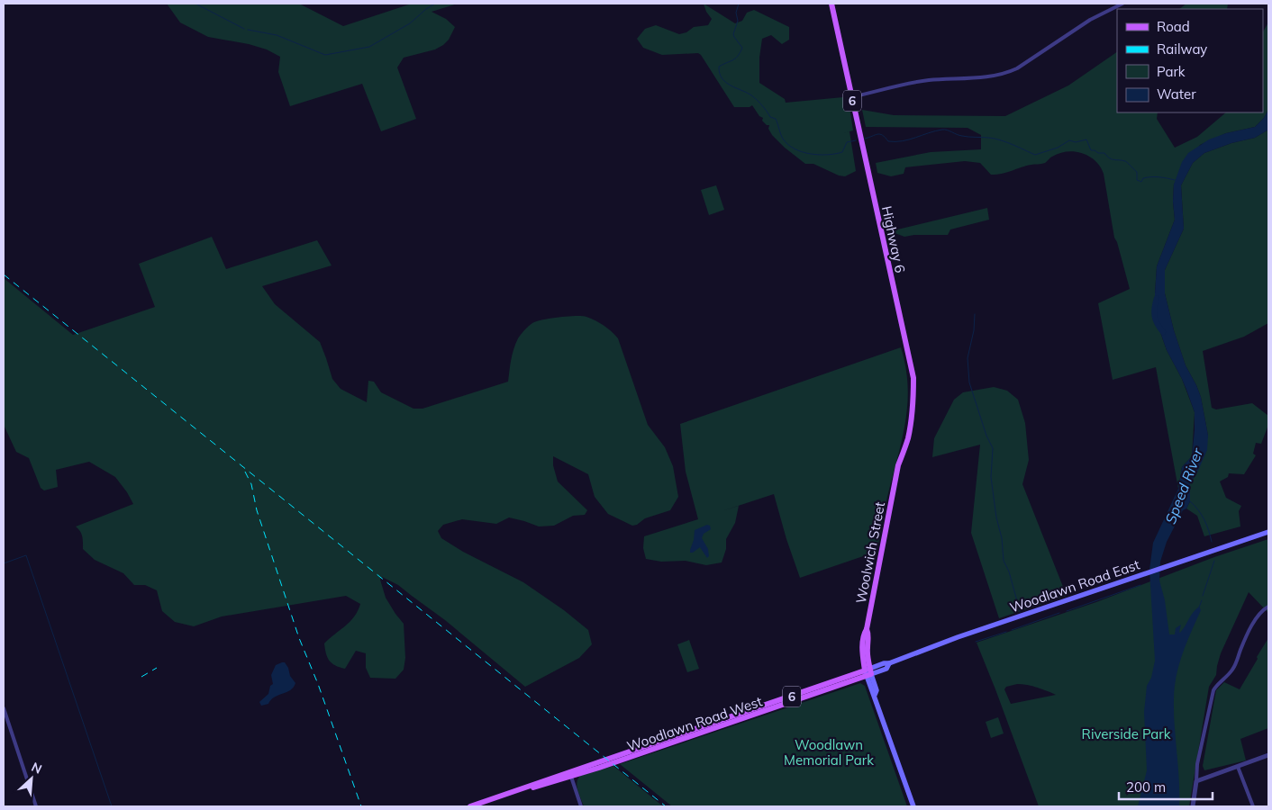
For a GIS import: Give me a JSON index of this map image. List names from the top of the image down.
{
  "streets": {
    "main road": [
      "6",
      "Highway 6",
      "Woolwich Street",
      "Woodlawn Road East",
      "Woodlawn Road West"
    ]
  },
  "crossings": [
    ["Highway 6", "Woolwich Street"],
    ["Woolwich Street", "Woodlawn Road East"],
    ["Woolwich Street", "Woodlawn Road West"],
    ["Woodlawn Road East", "Woodlawn Road West"]
  ],
  "water": ["Speed River"],
  "parks": ["Riverside Park", "Woodlawn Memorial Park"],
  "legend": [
    "Road",
    "Railway",
    "Park",
    "Water"
  ],
  "scale_bar": "200 m",
  "north": "top right"
}
